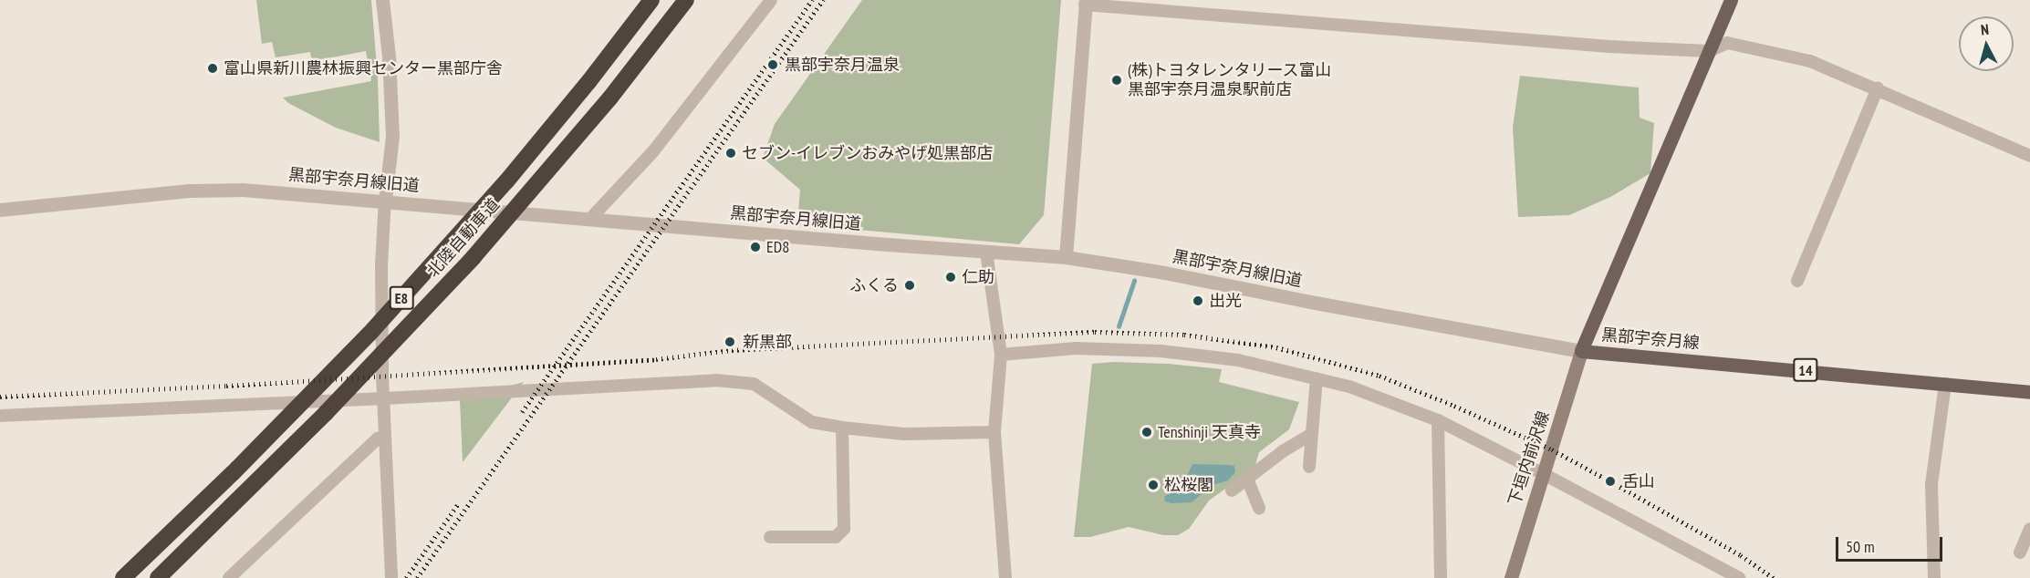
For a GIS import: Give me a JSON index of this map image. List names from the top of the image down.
{
  "streets": {
    "highway": ["北陸自動車道", "E8"],
    "main road": ["黒部宇奈月線", "14", "下垣内前沢線"],
    "street": ["黒部宇奈月線旧道"]
  },
  "crossings": [
    ["黒部宇奈月線旧道", "黒部宇奈月線"],
    ["黒部宇奈月線旧道", "下垣内前沢線"],
    ["黒部宇奈月線", "下垣内前沢線"]
  ],
  "places": [
    "黒部宇奈月温泉",
    "富山県新川農林振興センター黒部庁舎",
    "(株)トヨタレンタリース富山 黒部宇奈月温泉駅前店",
    "セブン-イレブンおみやげ処黒部店",
    "ED8",
    "仁助",
    "ふくる",
    "出光",
    "新黒部",
    "Tenshinji 天真寺",
    "舌山",
    "松桜閣"
  ],
  "scale_bar": "50 m",
  "north": "top"
}
